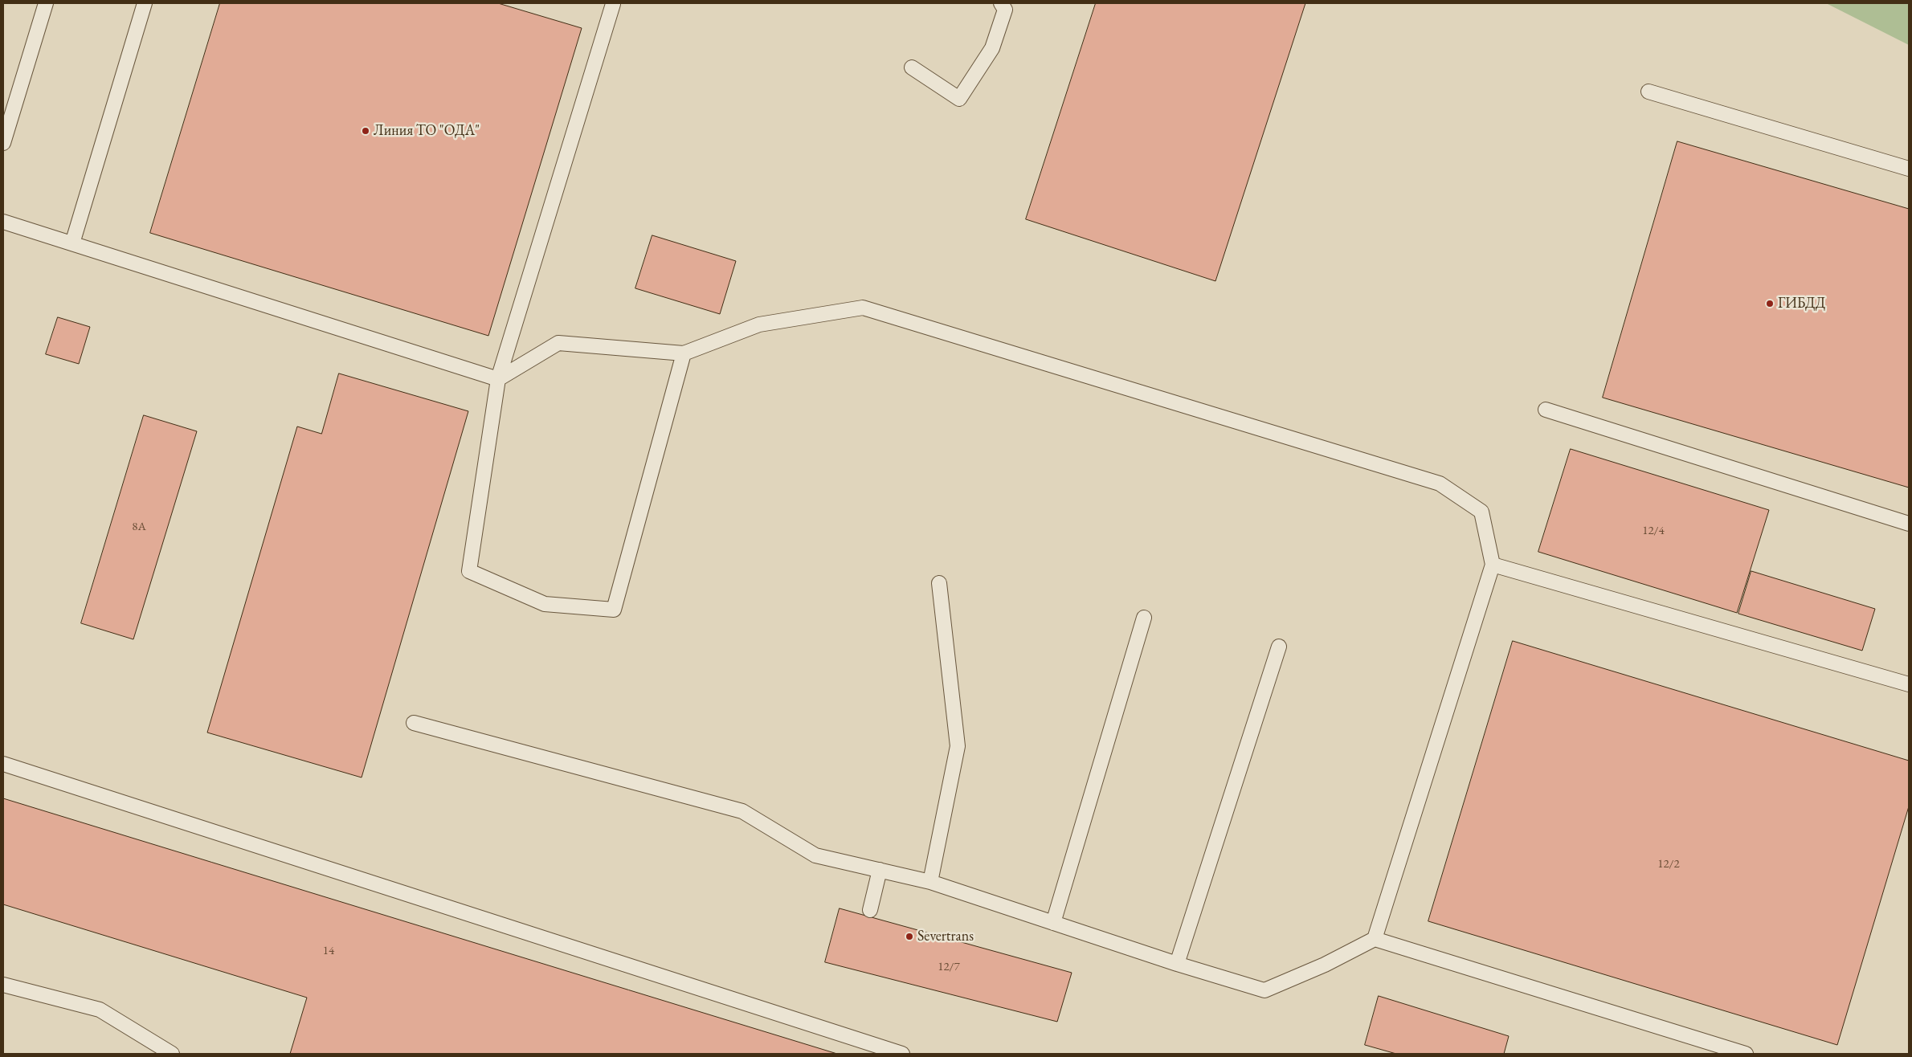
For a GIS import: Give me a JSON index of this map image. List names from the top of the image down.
{
  "places": ["Линия ТО \"ОДА\"", "ГИБДД", "Severtrans"],
  "house_numbers": [
    "8А",
    "12/4",
    "12/2",
    "14",
    "12/7"
  ]
}
